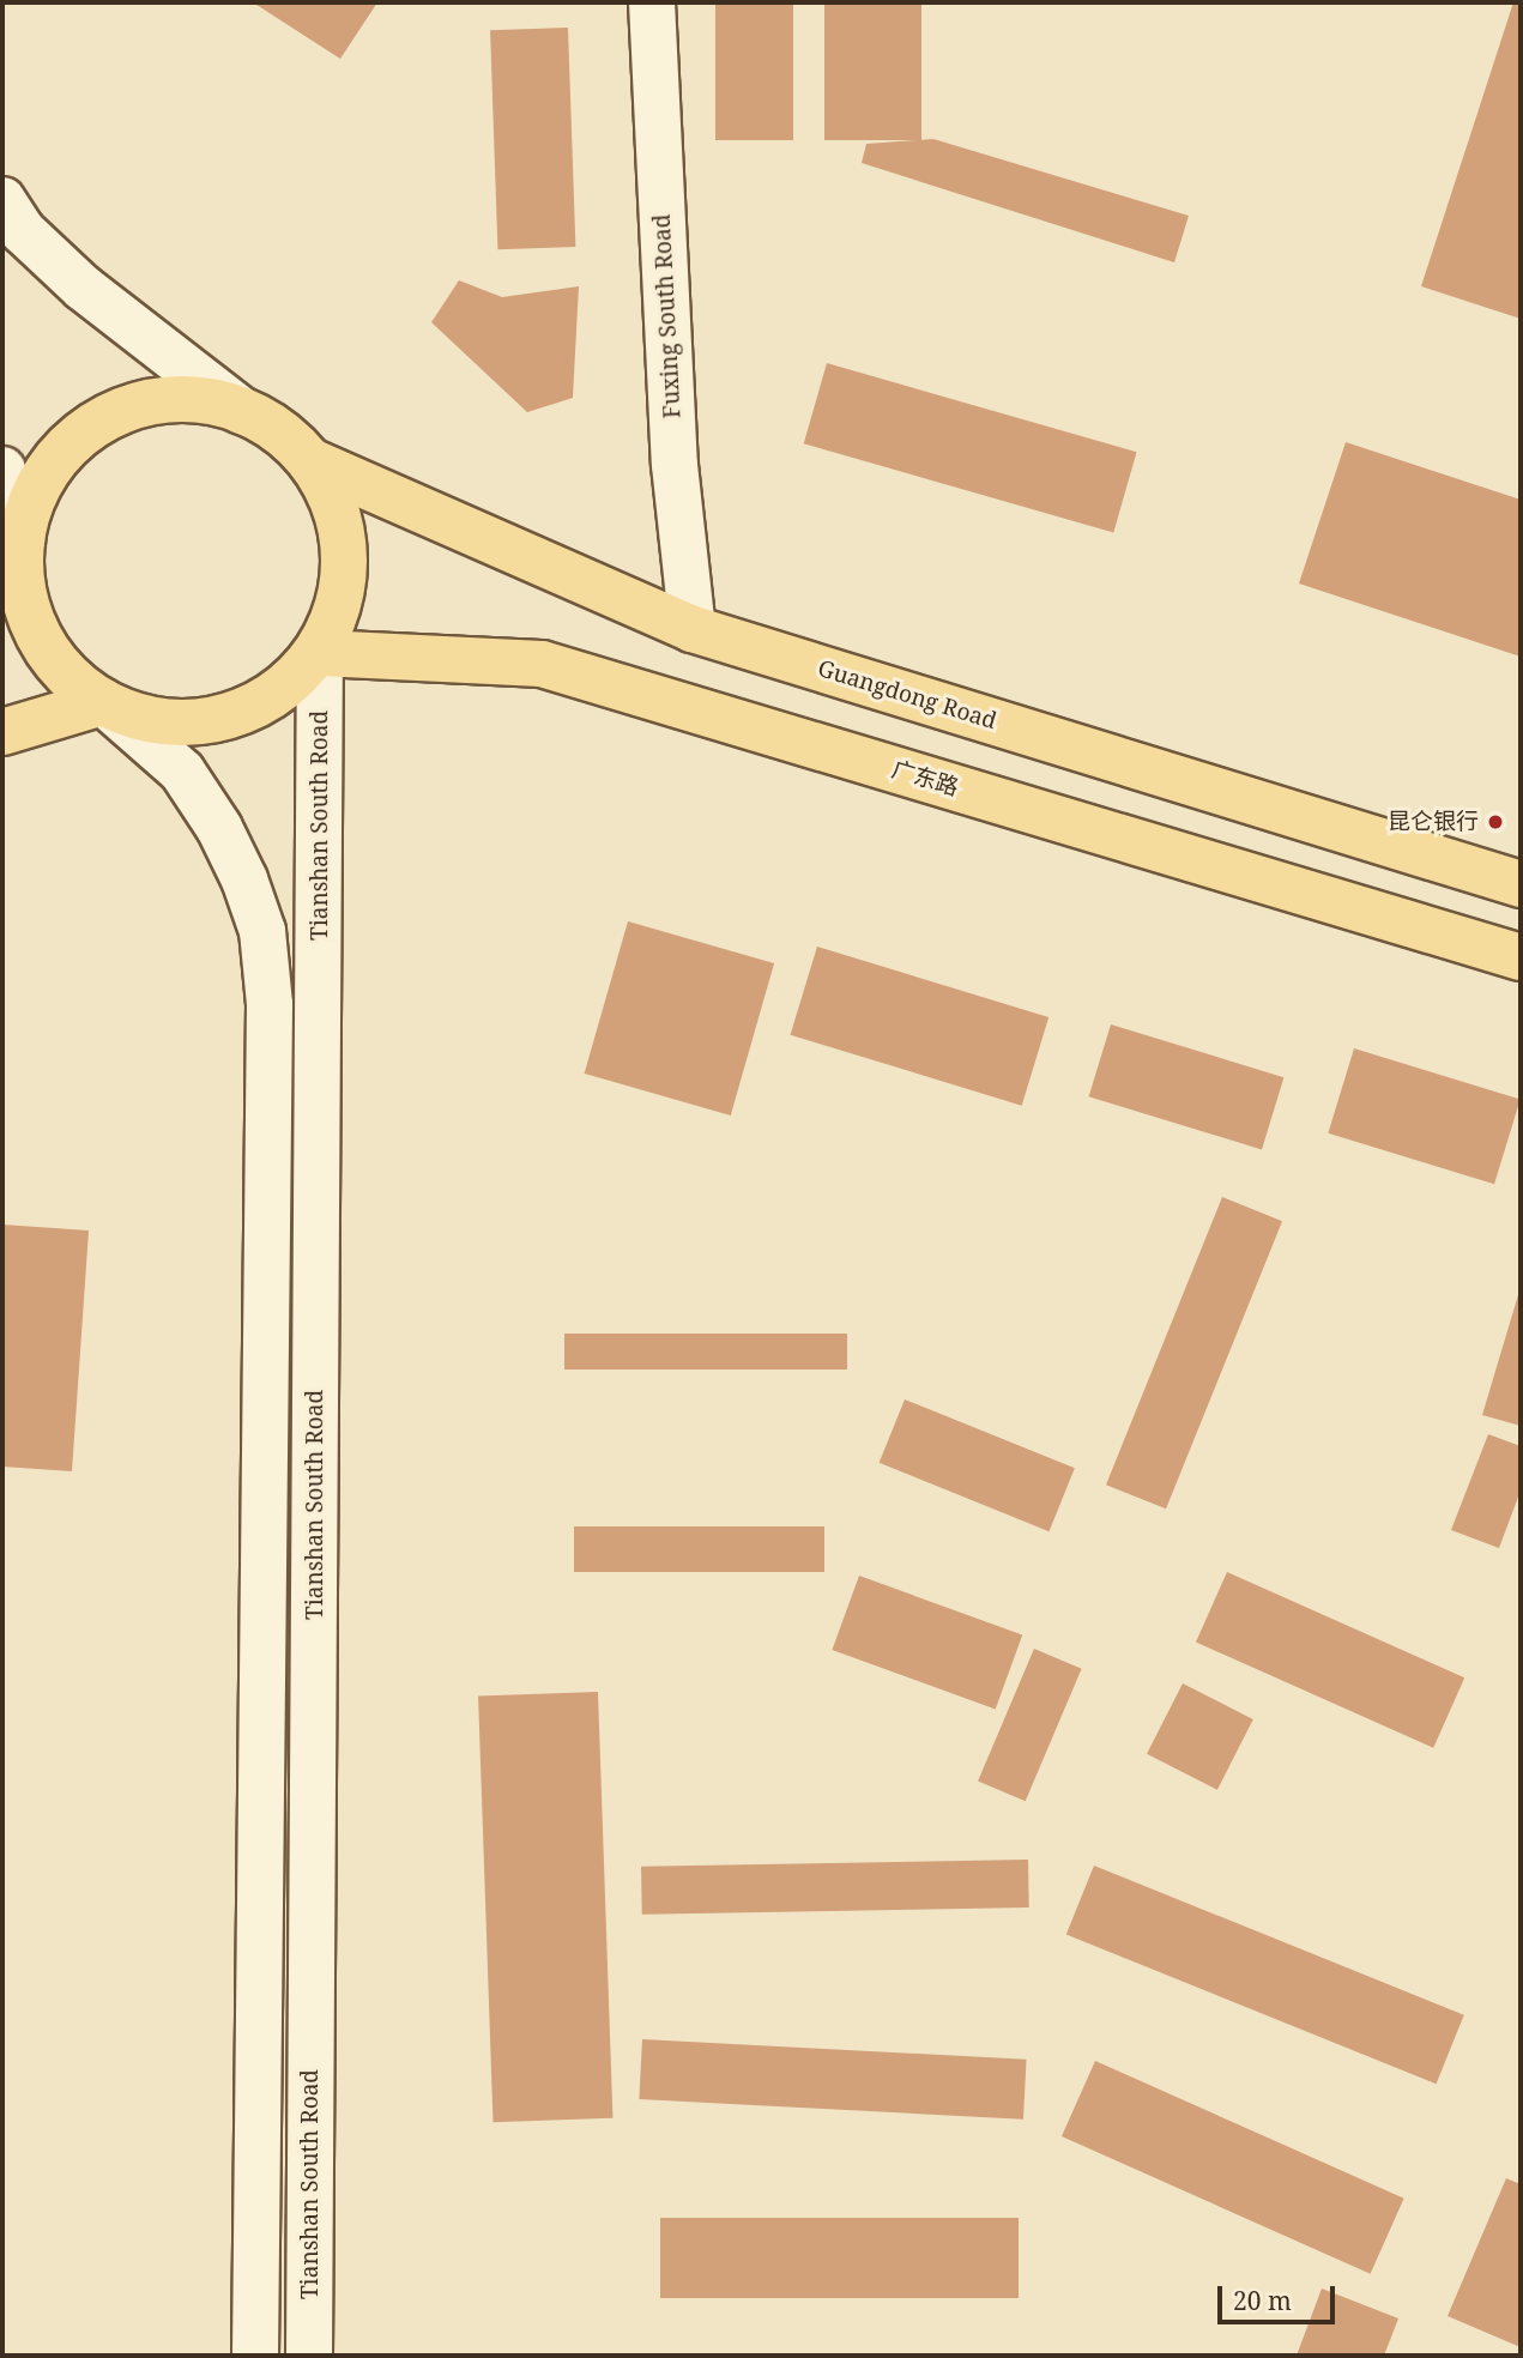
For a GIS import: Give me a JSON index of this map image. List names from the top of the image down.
{
  "streets": {
    "main road": [
      "Fuxing South Road",
      "Guangdong Road",
      "广东路",
      "Tianshan South Road"
    ]
  },
  "crossings": [
    ["Fuxing South Road", "Guangdong Road"],
    ["广东路", "Tianshan South Road"]
  ],
  "places": ["昆仑银行"],
  "scale_bar": "20 m"
}
